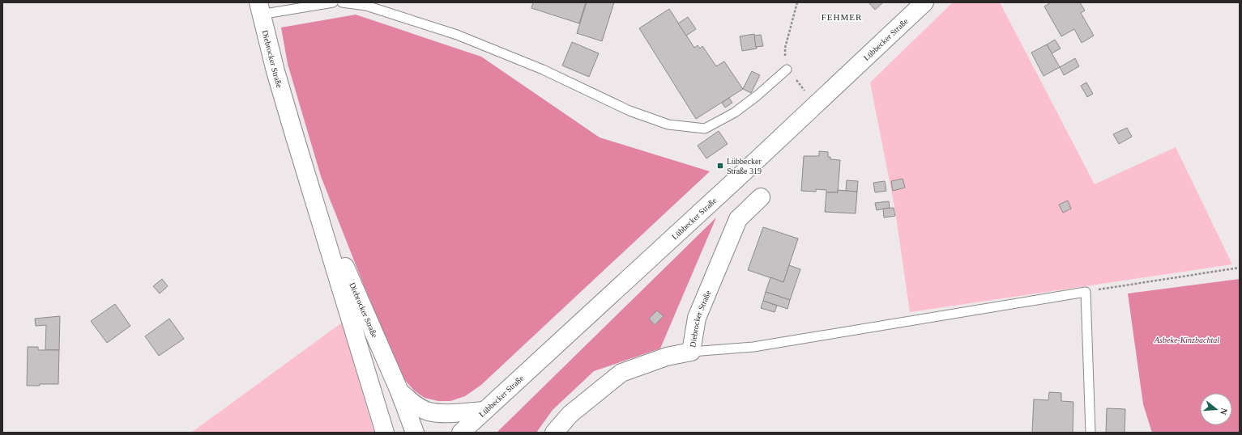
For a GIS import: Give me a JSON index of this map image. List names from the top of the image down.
{
  "streets": {
    "main road": ["Lübbecker Straße", "Diebrocker Straße"]
  },
  "districts": ["FEHMER"],
  "parks": ["Asbeke-Kinzbachtal"],
  "places": {
    "transit": ["Lübbecker Straße 319"]
  },
  "north": "right"
}
